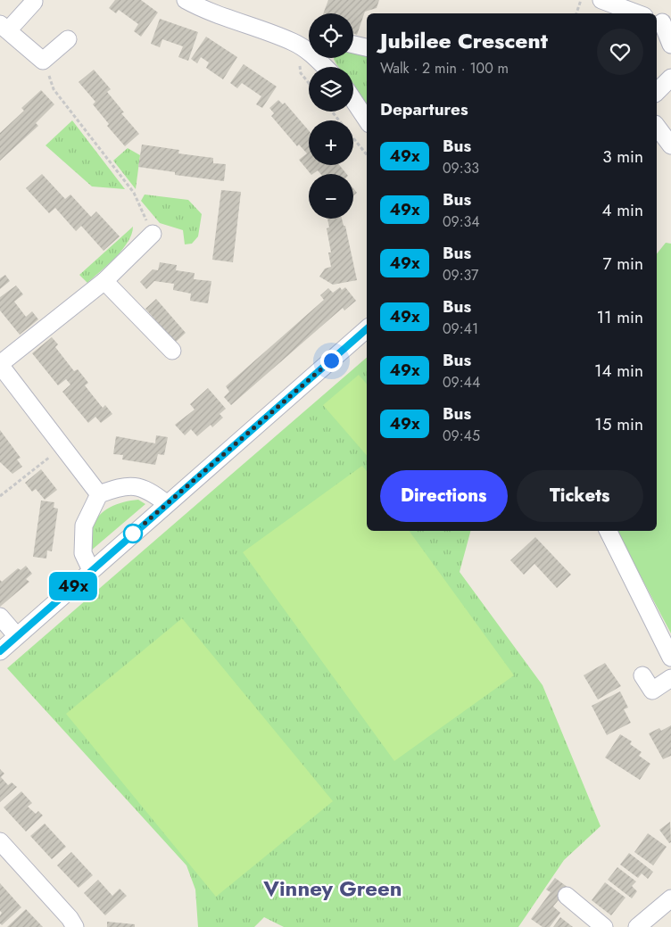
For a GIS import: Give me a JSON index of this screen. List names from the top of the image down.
{
  "districts": ["Vinney Green"],
  "lines": ["bus line 49x"],
  "page": {
    "on_map": "49x",
    "map_buttons": ["+", "−"],
    "heading": [
      ["Jubilee Crescent", "Walk · 2 min · 100 m"],
      "Departures"
    ],
    "list": [
      {
        "mark": "49x",
        "name": "Bus",
        "note": "09:33",
        "value": "3 min"
      },
      {
        "mark": "49x",
        "name": "Bus",
        "note": "09:34",
        "value": "4 min"
      },
      {
        "mark": "49x",
        "name": "Bus",
        "note": "09:37",
        "value": "7 min"
      },
      {
        "mark": "49x",
        "name": "Bus",
        "note": "09:41",
        "value": "11 min"
      },
      {
        "mark": "49x",
        "name": "Bus",
        "note": "09:44",
        "value": "14 min"
      },
      {
        "mark": "49x",
        "name": "Bus",
        "note": "09:45",
        "value": "15 min"
      }
    ],
    "buttons": ["Directions", "Tickets"]
  }
}
